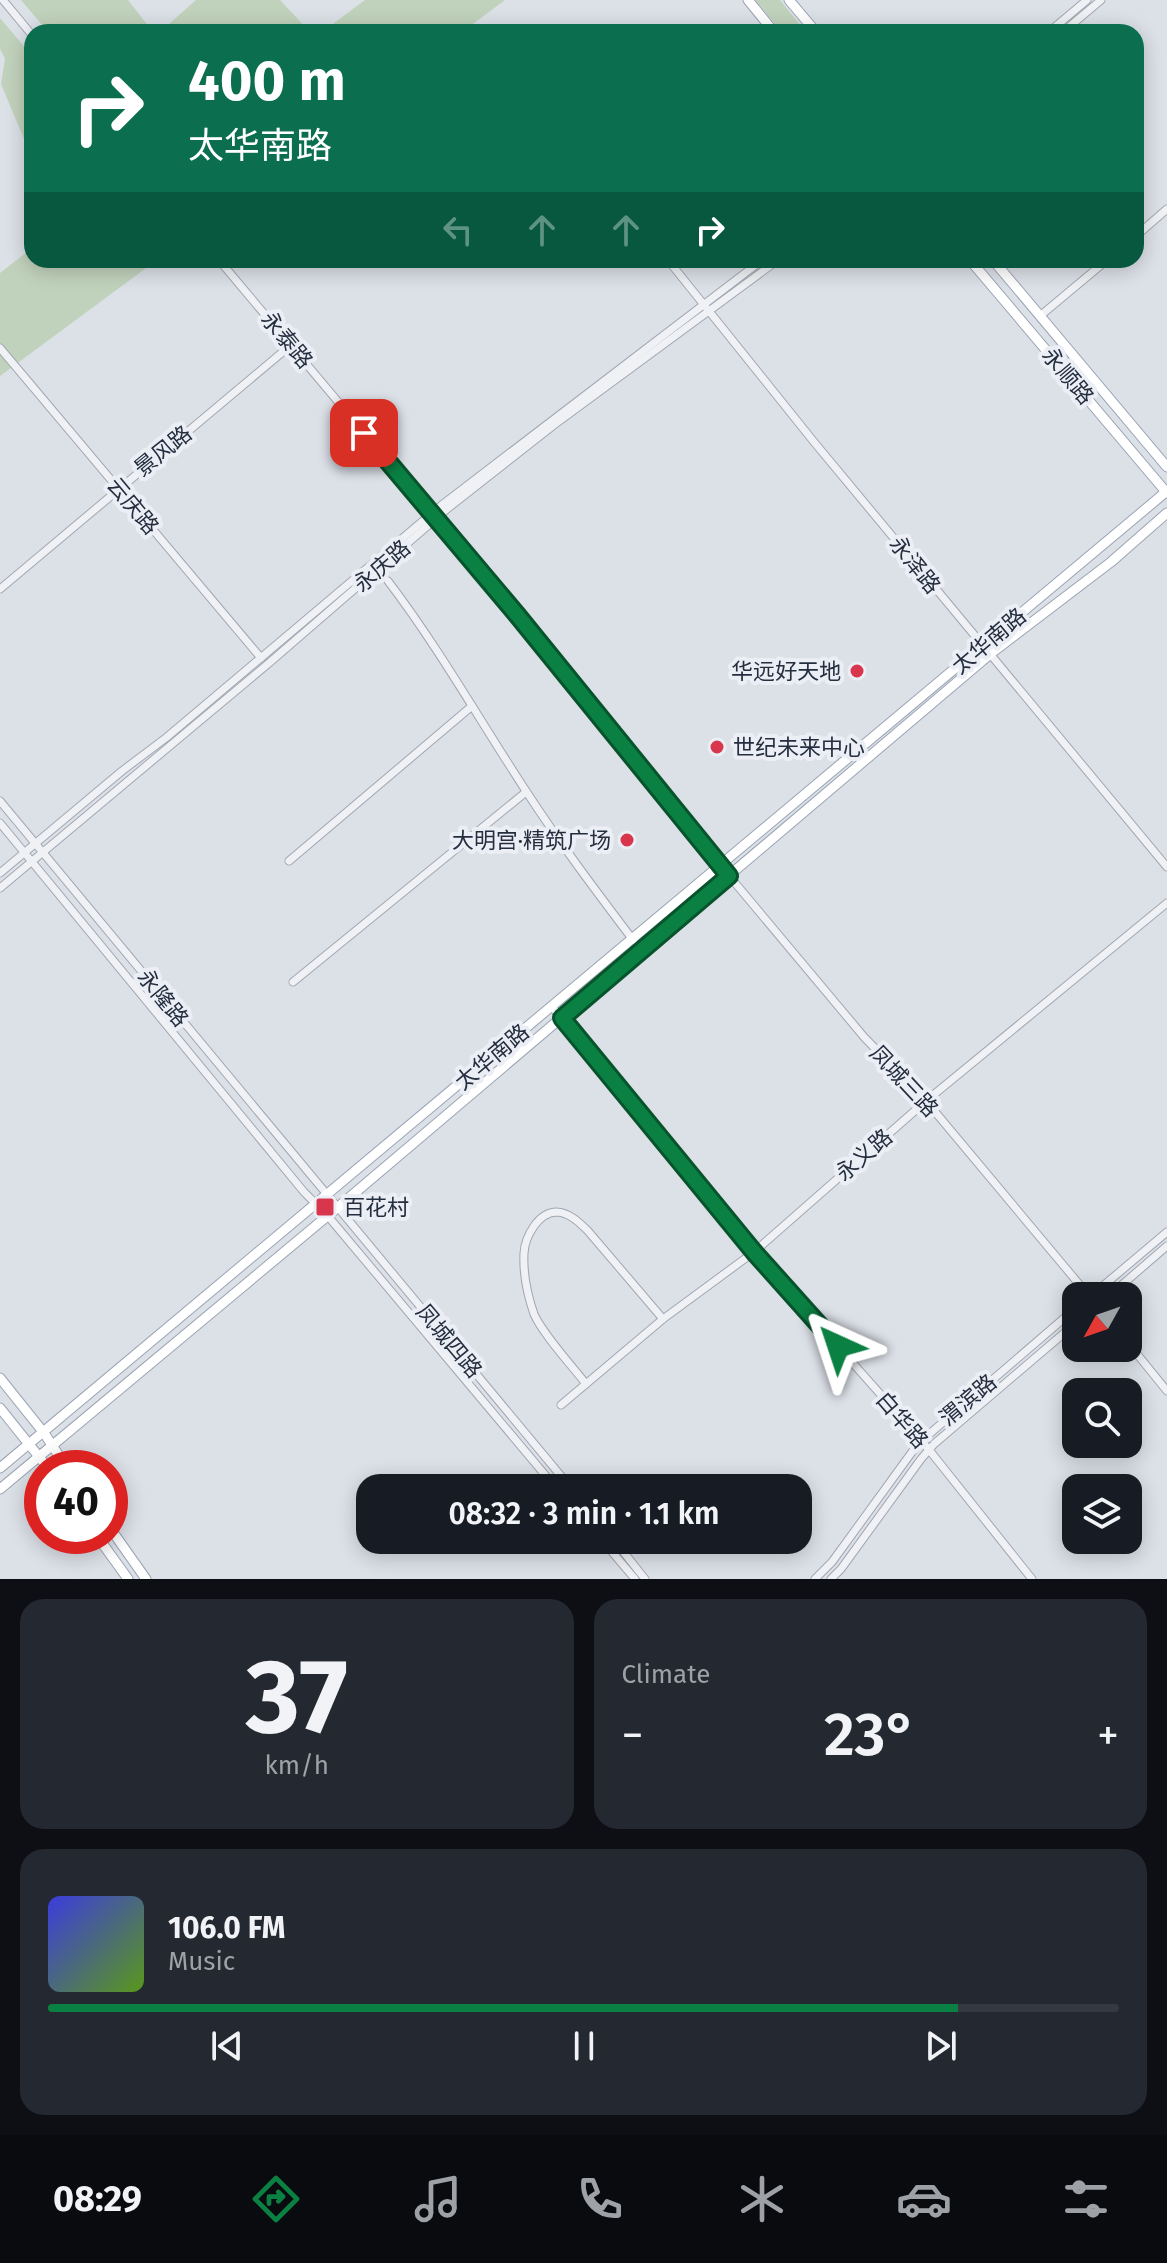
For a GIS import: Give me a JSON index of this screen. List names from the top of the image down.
{
  "streets": {
    "main road": ["永顺路", "太华南路"],
    "street": [
      "永泰路",
      "景风路",
      "云庆路",
      "永泽路",
      "永庆路",
      "永隆路",
      "凤城三路",
      "永义路",
      "凤城四路",
      "渭滨路",
      "白华路"
    ]
  },
  "crossings": [
    ["永泰路", "景风路"],
    ["永泰路", "永庆路"],
    ["永泰路", "太华南路"],
    ["永泰路", "凤城三路"],
    ["永顺路", "太华南路"],
    ["景风路", "云庆路"],
    ["云庆路", "永庆路"],
    ["永泽路", "永庆路"],
    ["永泽路", "太华南路"],
    ["永庆路", "永隆路"],
    ["太华南路", "永隆路"],
    ["太华南路", "凤城三路"],
    ["太华南路", "凤城四路"],
    ["太华南路", "白华路"],
    ["永隆路", "凤城四路"],
    ["凤城三路", "永义路"],
    ["永义路", "白华路"],
    ["渭滨路", "白华路"]
  ],
  "places": {
    "other": ["华远好天地", "世纪未来中心", "大明宫·精筑广场"],
    "transit": ["百花村"]
  },
  "north": "bottom left",
  "page": {
    "turn": ["400 m", "太华南路"],
    "limit": "40",
    "trip": "08:32 · 3 min · 1.1 km",
    "tile": [
      ["37", "km/h"],
      "Climate"
    ],
    "heat": ["−", "23°", "+"],
    "song": ["106.0 FM", "Music"],
    "tabs": "08:29"
  }
}
